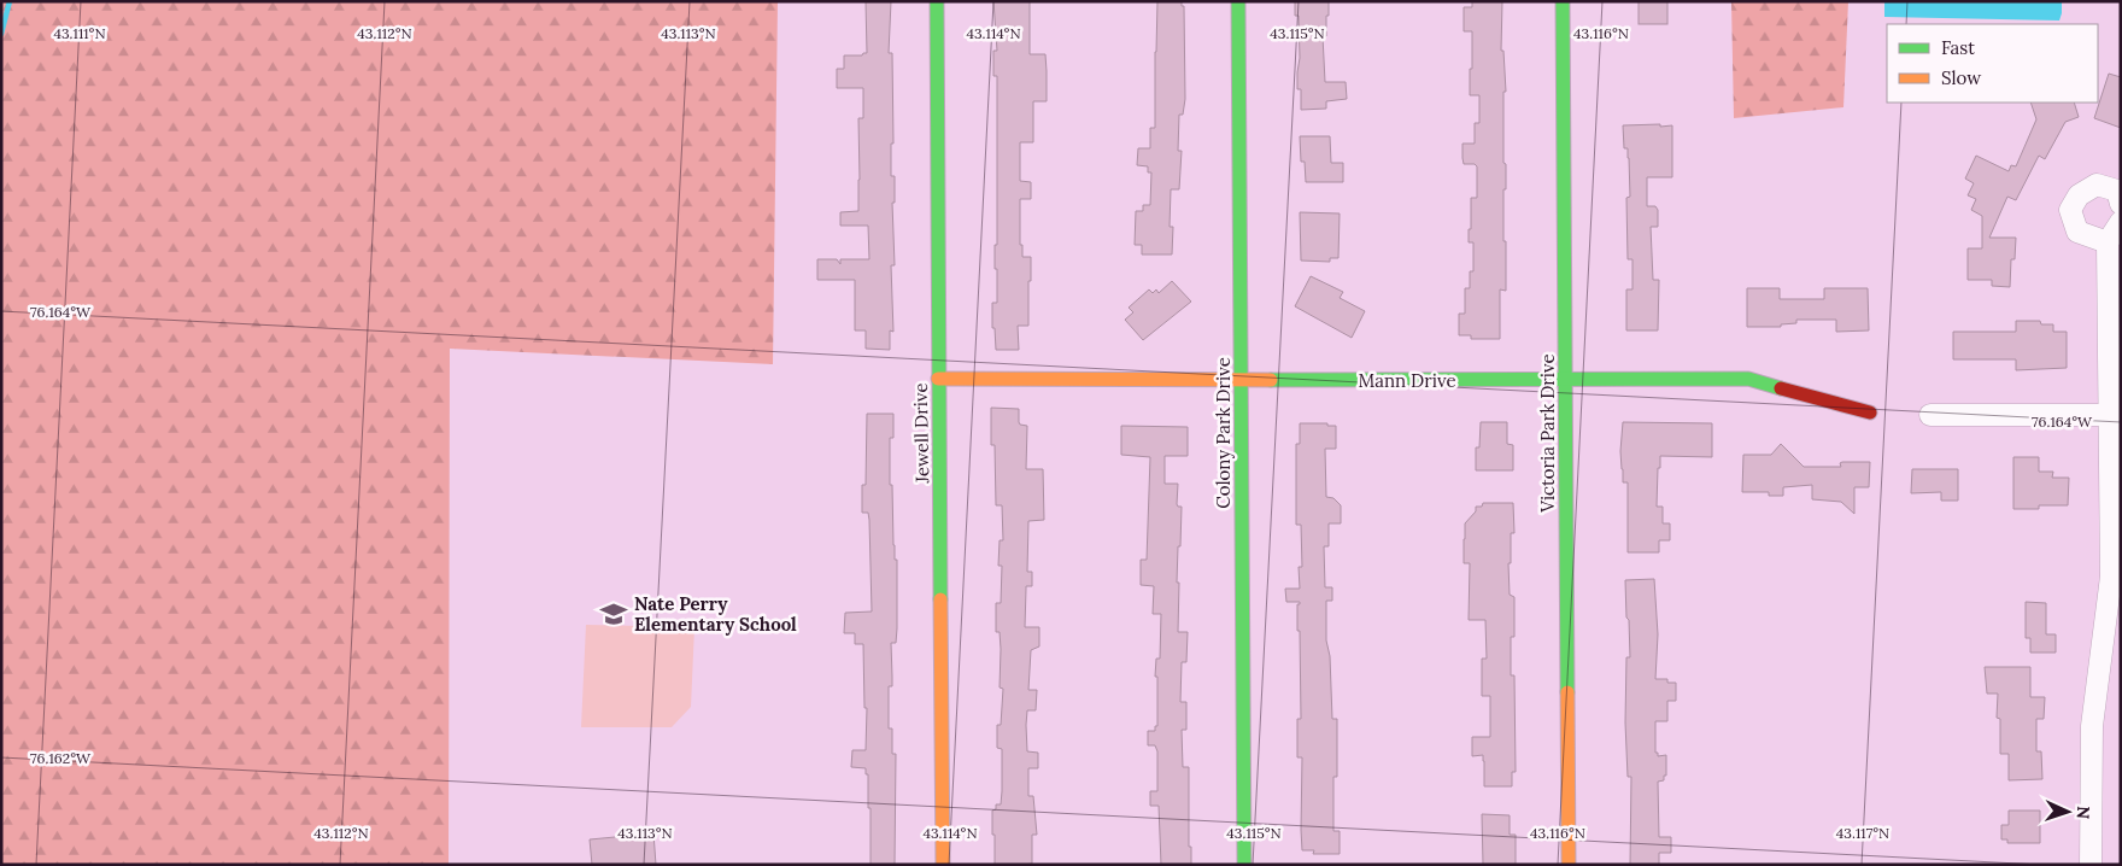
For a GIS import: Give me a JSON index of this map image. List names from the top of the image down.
{
  "streets": {
    "street": [
      "Mann Drive",
      "Jewell Drive",
      "Colony Park Drive",
      "Victoria Park Drive"
    ]
  },
  "crossings": [
    ["Mann Drive", "Jewell Drive"],
    ["Mann Drive", "Colony Park Drive"],
    ["Mann Drive", "Victoria Park Drive"]
  ],
  "places": {
    "school or university": ["Nate Perry Elementary School"]
  },
  "legend": ["Fast", "Slow"],
  "north": "right",
  "coordinates": [
    "43.111°N",
    "43.112°N",
    "43.113°N",
    "43.114°N",
    "43.115°N",
    "43.116°N",
    "76.164°W",
    "76.162°W",
    "43.117°N"
  ]
}
